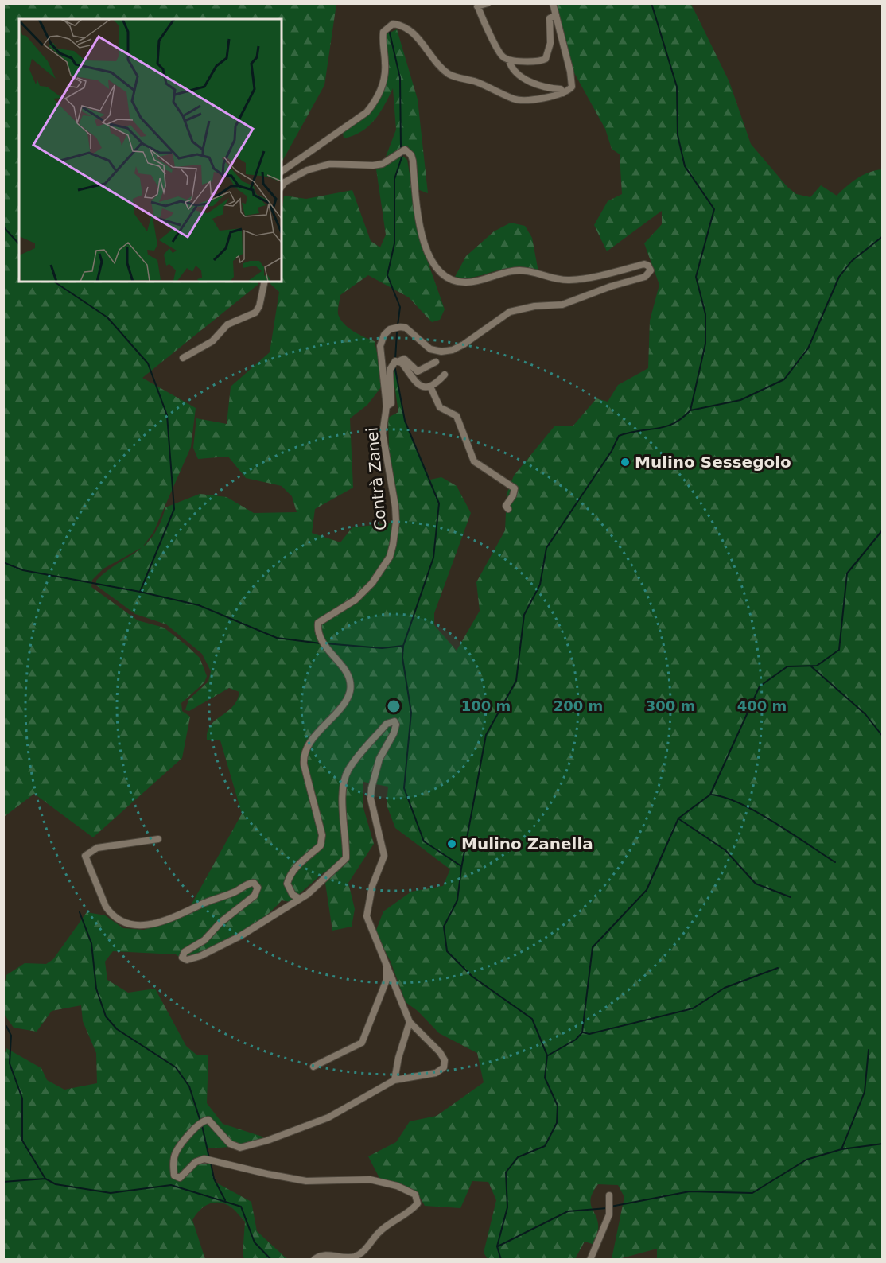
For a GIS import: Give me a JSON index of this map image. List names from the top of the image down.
{
  "streets": {
    "street": ["Contrà Zanei"]
  },
  "places": ["Mulino Sessegolo", "Mulino Zanella"],
  "rings": [
    "100 m",
    "200 m",
    "300 m",
    "400 m"
  ]
}
